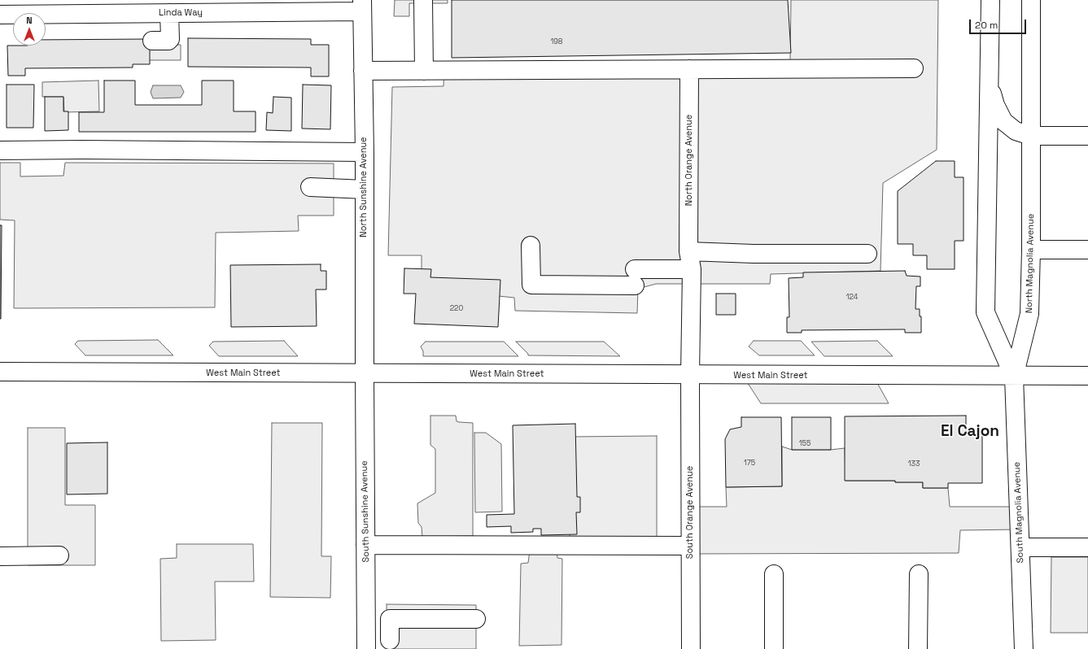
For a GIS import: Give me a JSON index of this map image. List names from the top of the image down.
{
  "streets": {
    "main road": [
      "Linda Way",
      "North Orange Avenue",
      "North Sunshine Avenue",
      "North Magnolia Avenue",
      "West Main Street",
      "South Sunshine Avenue",
      "South Orange Avenue",
      "South Magnolia Avenue"
    ]
  },
  "crossings": [
    ["Linda Way", "North Sunshine Avenue"],
    ["North Sunshine Avenue", "West Main Street"],
    ["North Sunshine Avenue", "South Sunshine Avenue"],
    ["North Magnolia Avenue", "West Main Street"],
    ["North Magnolia Avenue", "South Magnolia Avenue"],
    ["West Main Street", "South Sunshine Avenue"],
    ["West Main Street", "South Orange Avenue"],
    ["West Main Street", "South Magnolia Avenue"]
  ],
  "districts": ["El Cajon"],
  "house_numbers": [
    "198",
    "124",
    "220",
    "155",
    "175",
    "133"
  ],
  "scale_bar": "20 m",
  "north": "top"
}
